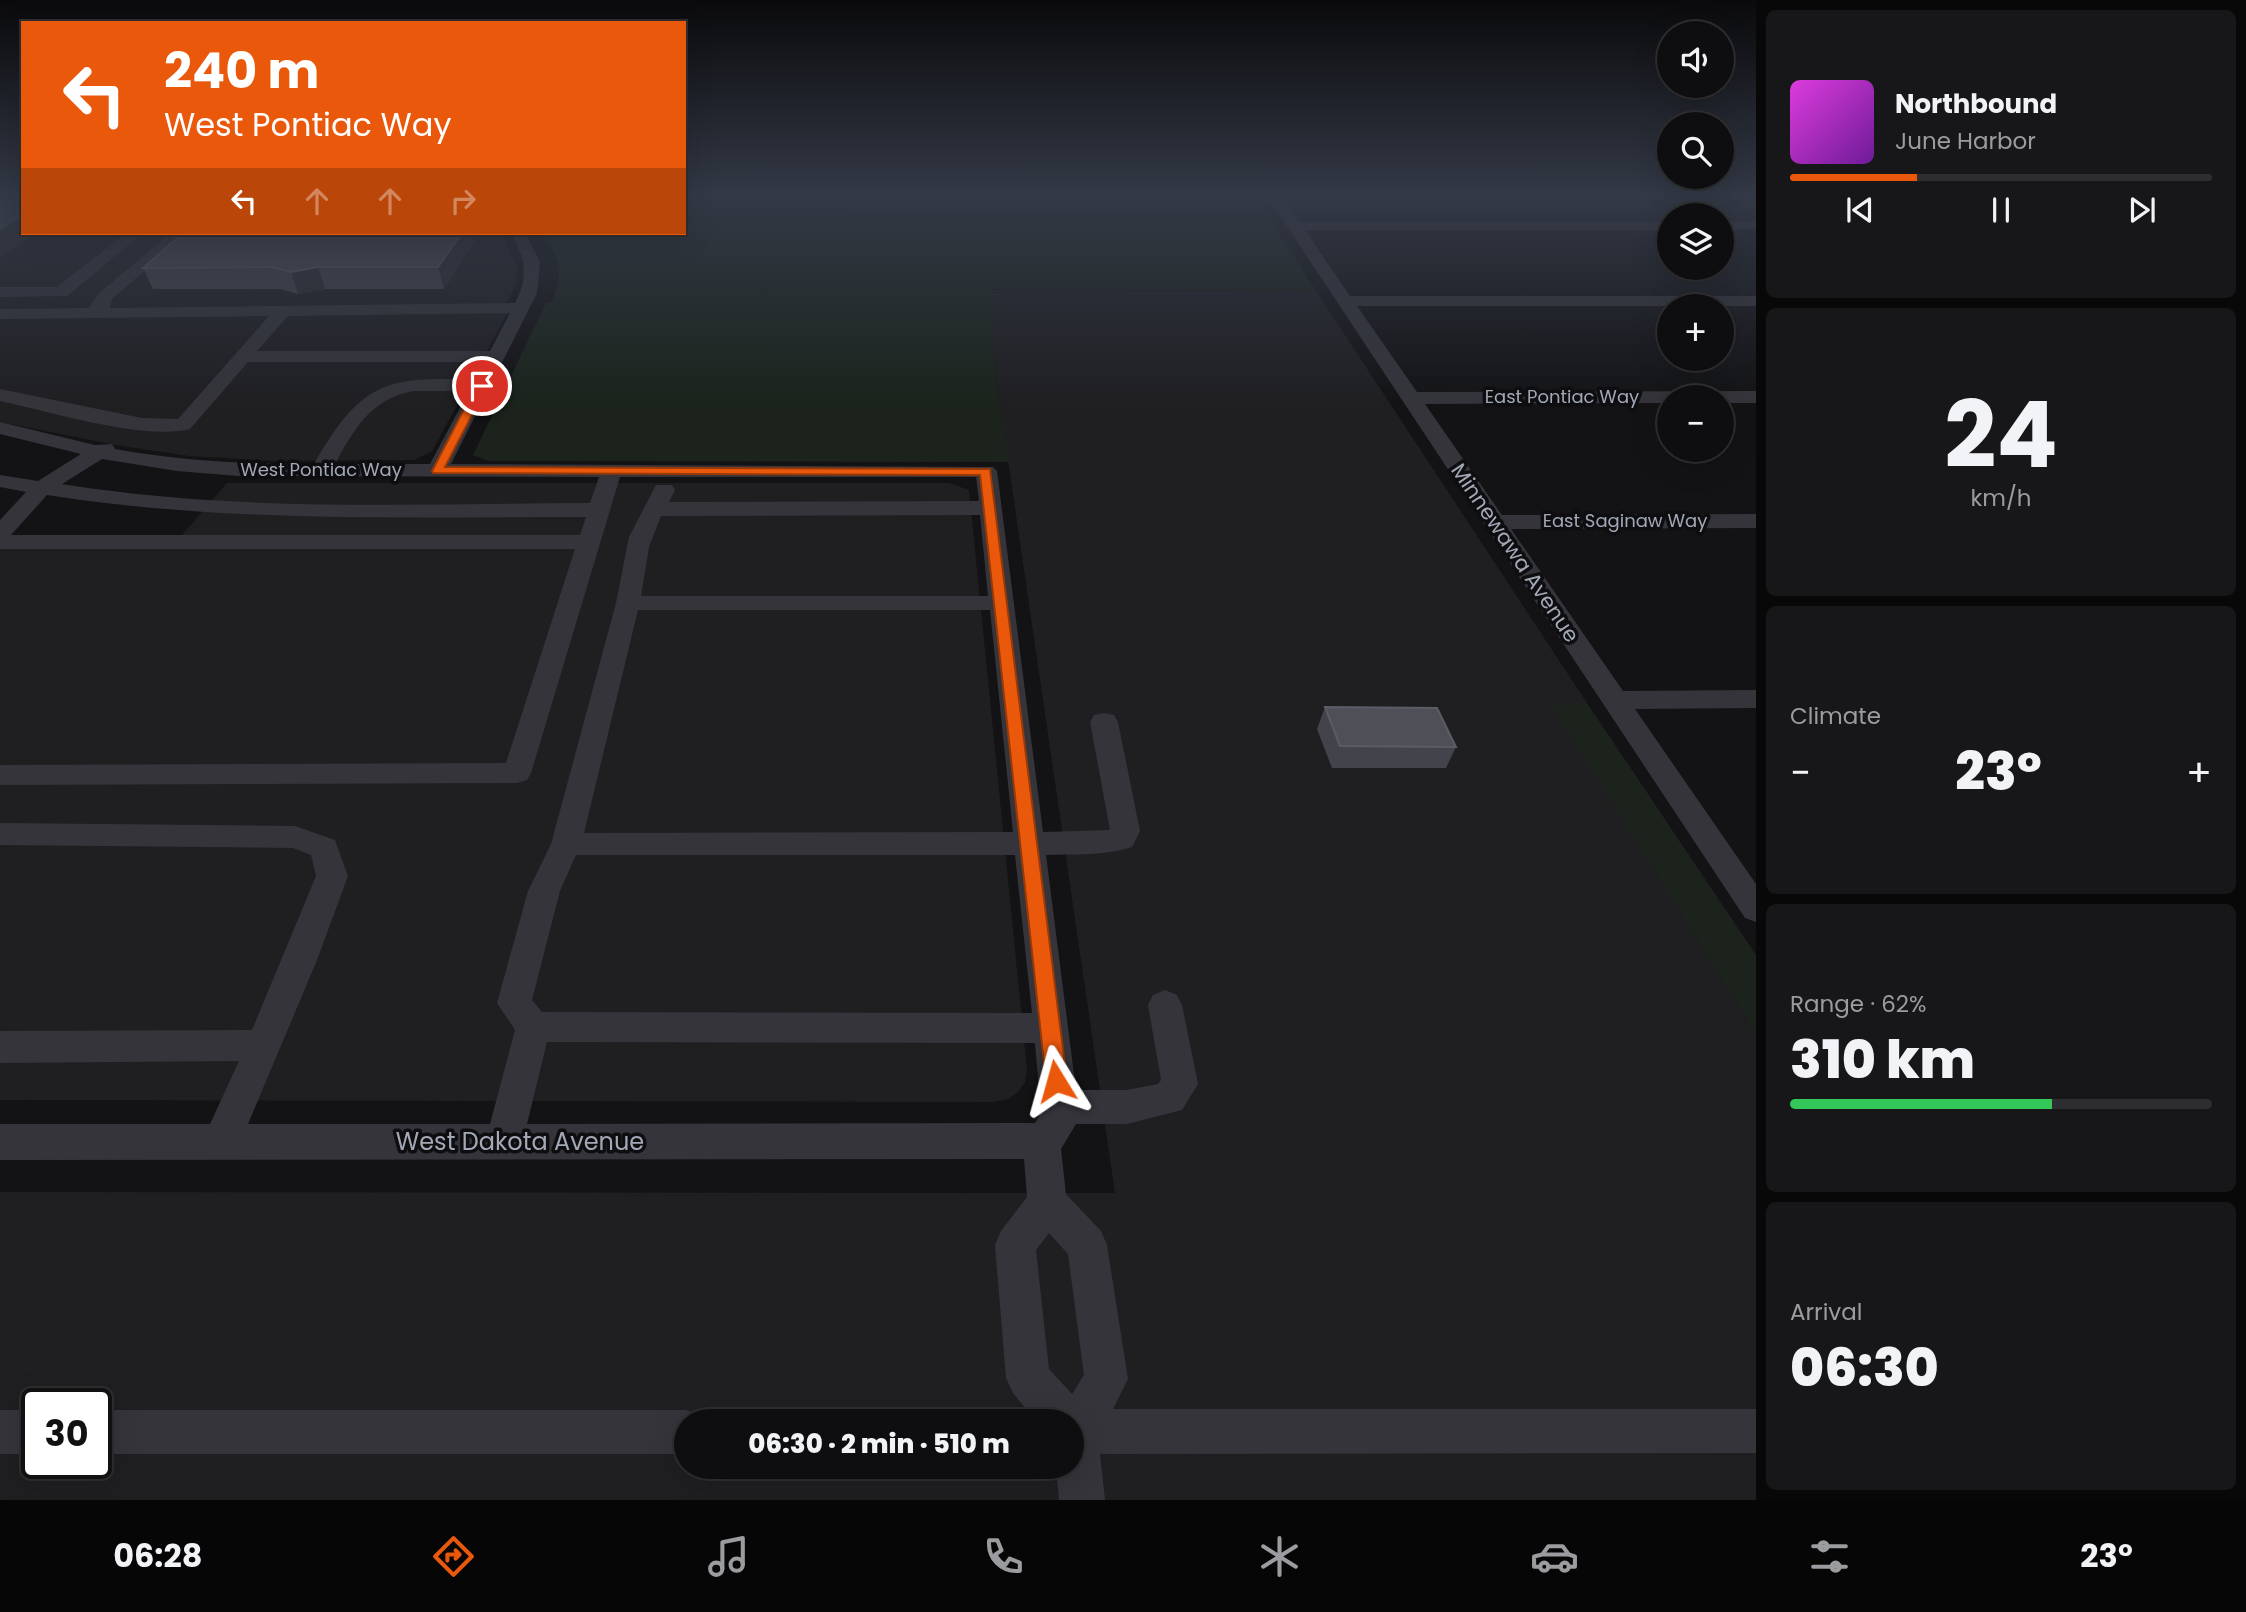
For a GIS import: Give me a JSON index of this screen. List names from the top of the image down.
{
  "streets": {
    "street": [
      "East Pontiac Way",
      "West Pontiac Way",
      "East Saginaw Way",
      "Minnewawa Avenue",
      "West Dakota Avenue"
    ]
  },
  "crossings": [
    ["East Pontiac Way", "Minnewawa Avenue"],
    ["East Saginaw Way", "Minnewawa Avenue"]
  ],
  "page": {
    "map_buttons": ["+", "−"],
    "turn": ["240 m", "West Pontiac Way"],
    "song": ["Northbound", "June Harbor"],
    "tile": [
      ["24", "km/h"],
      "Climate",
      ["Range · 62%", "310 km"],
      ["Arrival", "06:30"]
    ],
    "heat": ["−", "23°", "+"],
    "limit": "30",
    "trip": "06:30 · 2 min · 510 m",
    "tabs": ["06:28", "23°"]
  }
}
